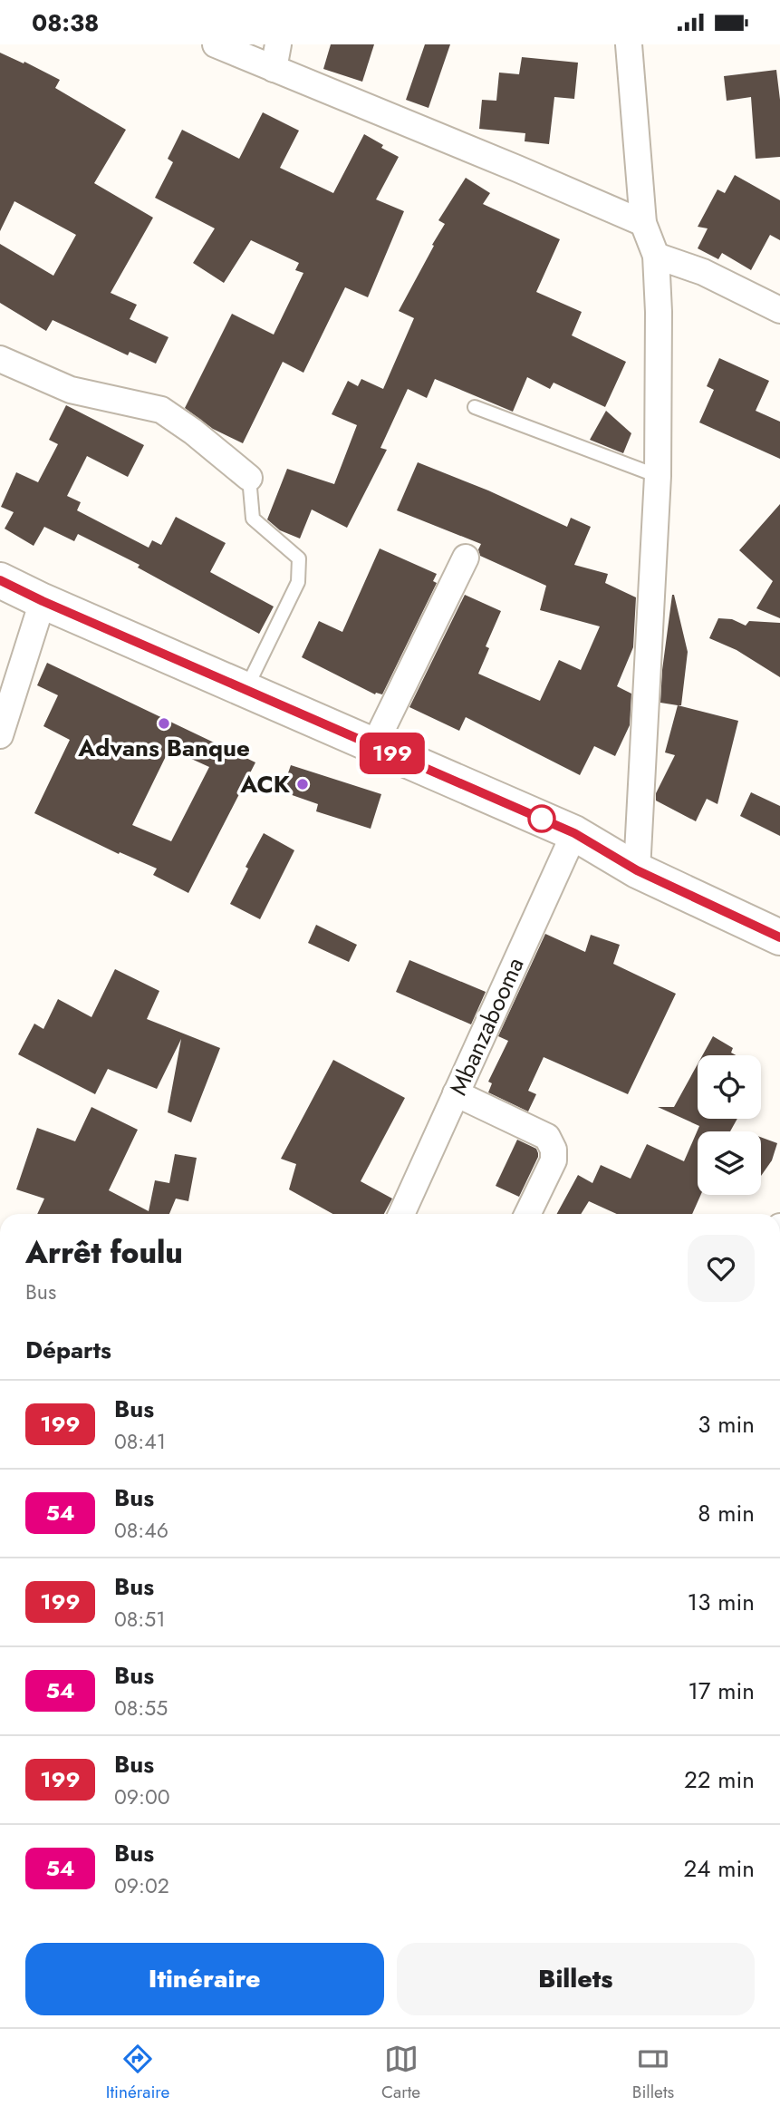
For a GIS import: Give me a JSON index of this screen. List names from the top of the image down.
{
  "streets": {
    "street": ["Mbanzabooma"]
  },
  "places": ["Advans Banque", "ACK"],
  "lines": ["bus line 199"],
  "page": {
    "status": "08:38",
    "on_map": "199",
    "heading": [
      ["Arrêt foulu", "Bus"],
      "Départs"
    ],
    "list": [
      {
        "mark": "199",
        "name": "Bus",
        "note": "08:41",
        "value": "3 min"
      },
      {
        "mark": "54",
        "name": "Bus",
        "note": "08:46",
        "value": "8 min"
      },
      {
        "mark": "199",
        "name": "Bus",
        "note": "08:51",
        "value": "13 min"
      },
      {
        "mark": "54",
        "name": "Bus",
        "note": "08:55",
        "value": "17 min"
      },
      {
        "mark": "199",
        "name": "Bus",
        "note": "09:00",
        "value": "22 min"
      },
      {
        "mark": "54",
        "name": "Bus",
        "note": "09:02",
        "value": "24 min"
      }
    ],
    "buttons": ["Itinéraire", "Billets"],
    "tabs": ["Itinéraire", "Carte", "Billets"]
  }
}
